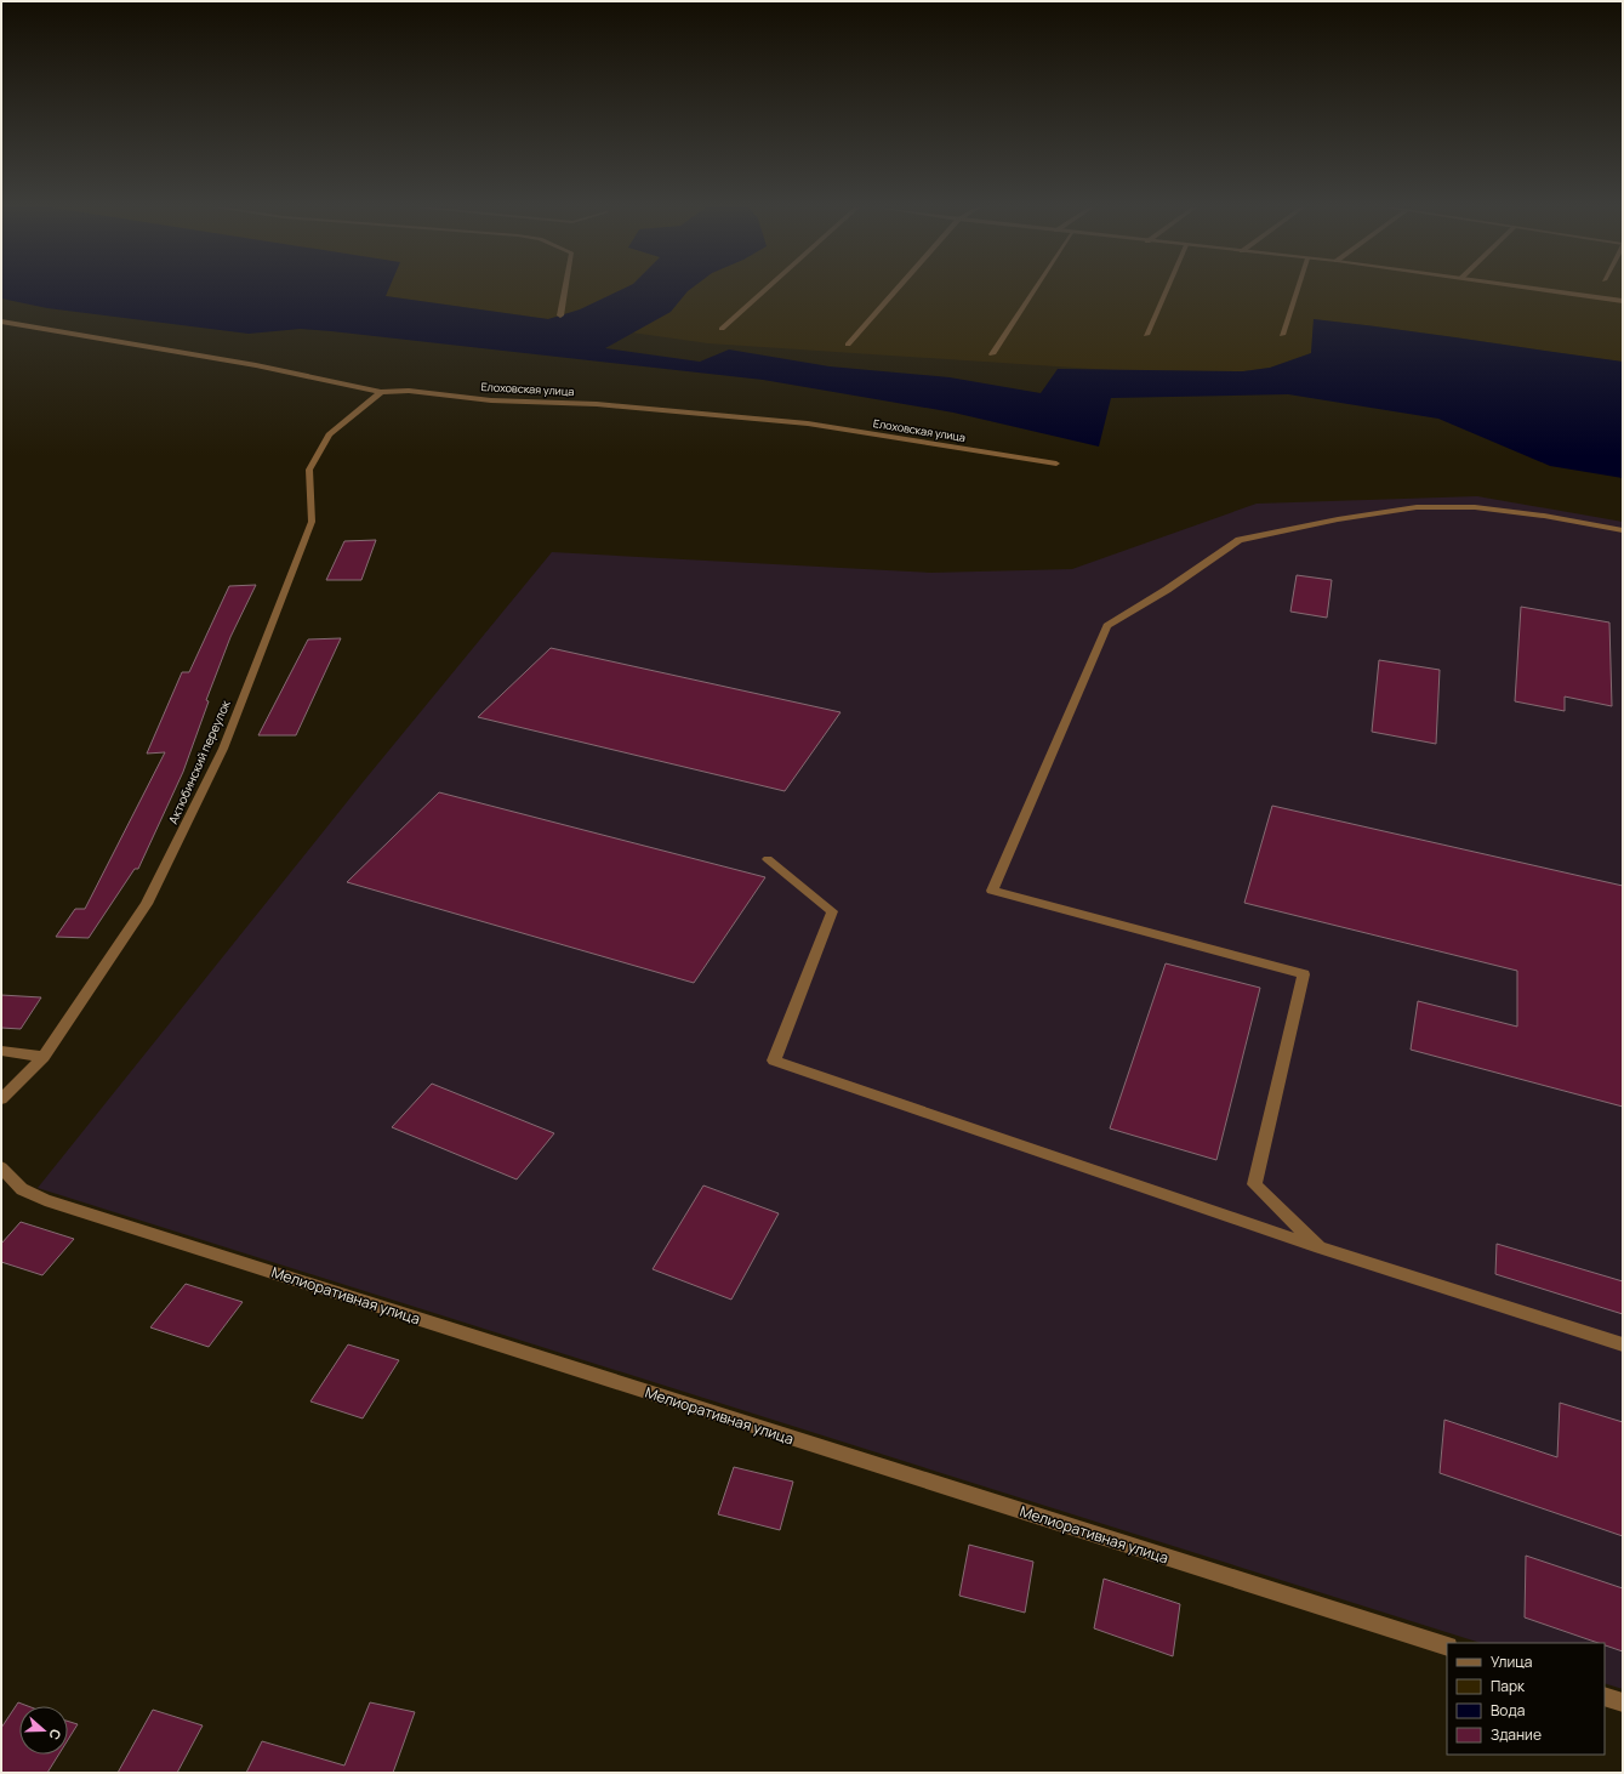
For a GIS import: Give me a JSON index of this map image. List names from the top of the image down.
{
  "streets": {
    "street": ["Елоховская улица", "Актюбинский переулок", "Мелиоративная улица"]
  },
  "crossings": [
    ["Елоховская улица", "Актюбинский переулок"]
  ],
  "legend": [
    "Улица",
    "Парк",
    "Вода",
    "Здание"
  ],
  "north": "right"
}
